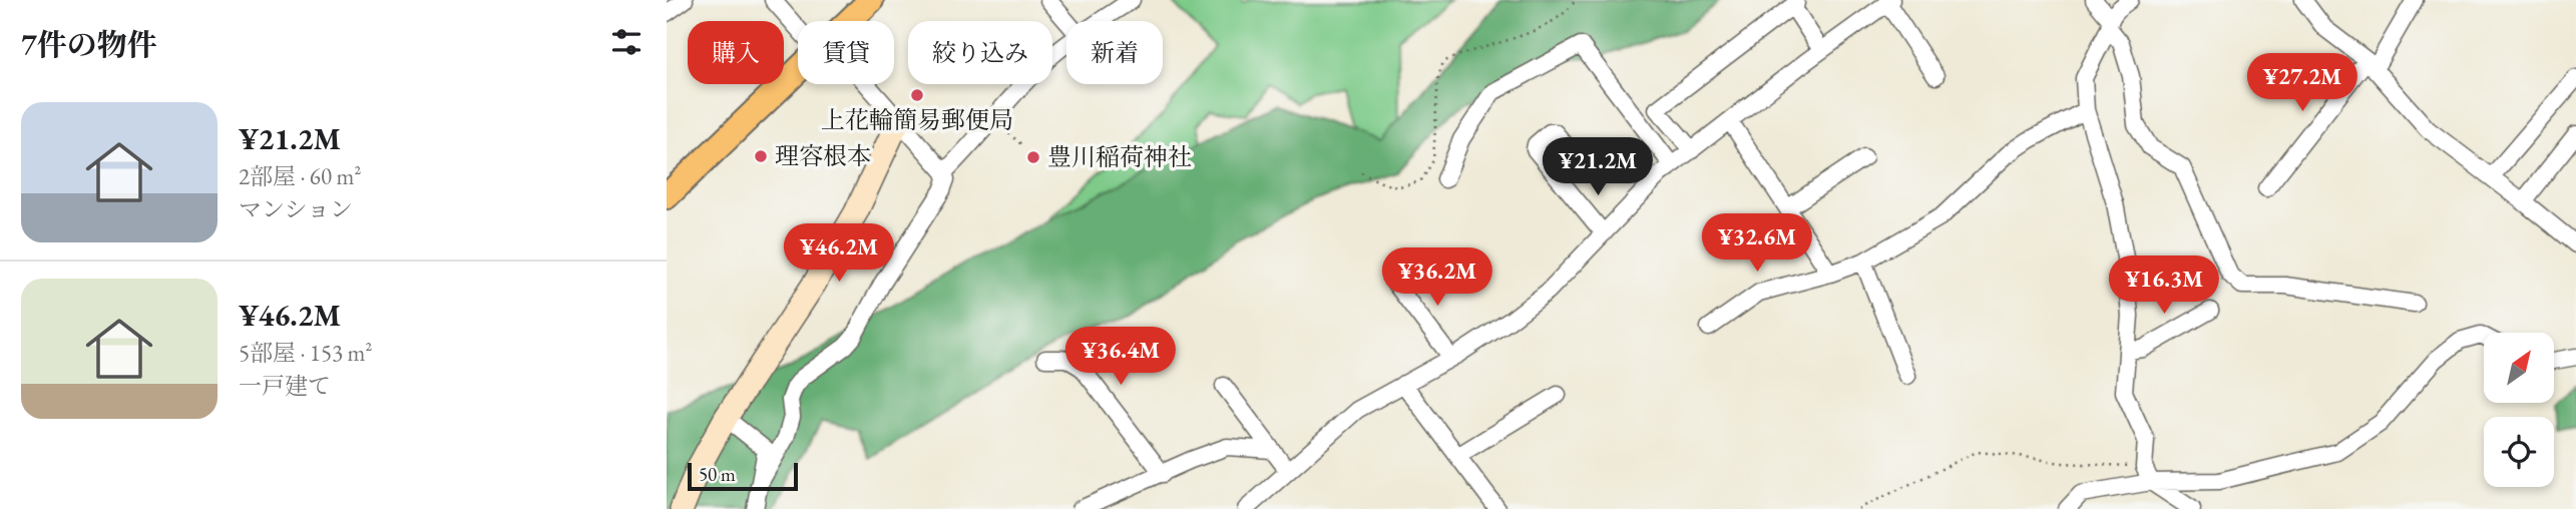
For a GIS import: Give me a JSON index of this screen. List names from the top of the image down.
{
  "places": ["上花輪簡易郵便局", "理容根本", "豊川稲荷神社"],
  "scale_bar": "50 m",
  "north": "top right",
  "page": {
    "heading": "7件の物件",
    "chip": [
      "購入",
      "賃貸",
      "絞り込み",
      "新着"
    ],
    "price": [
      "¥27.2M",
      "¥21.2M",
      "¥32.6M",
      "¥46.2M",
      "¥36.2M",
      "¥16.3M",
      "¥36.4M"
    ],
    "list": [
      {
        "name": "¥21.2M",
        "note": "2部屋 · 60 m² · マンション"
      },
      {
        "name": "¥46.2M",
        "note": "5部屋 · 153 m² · 一戸建て"
      }
    ],
    "scale": "50 m"
  }
}
